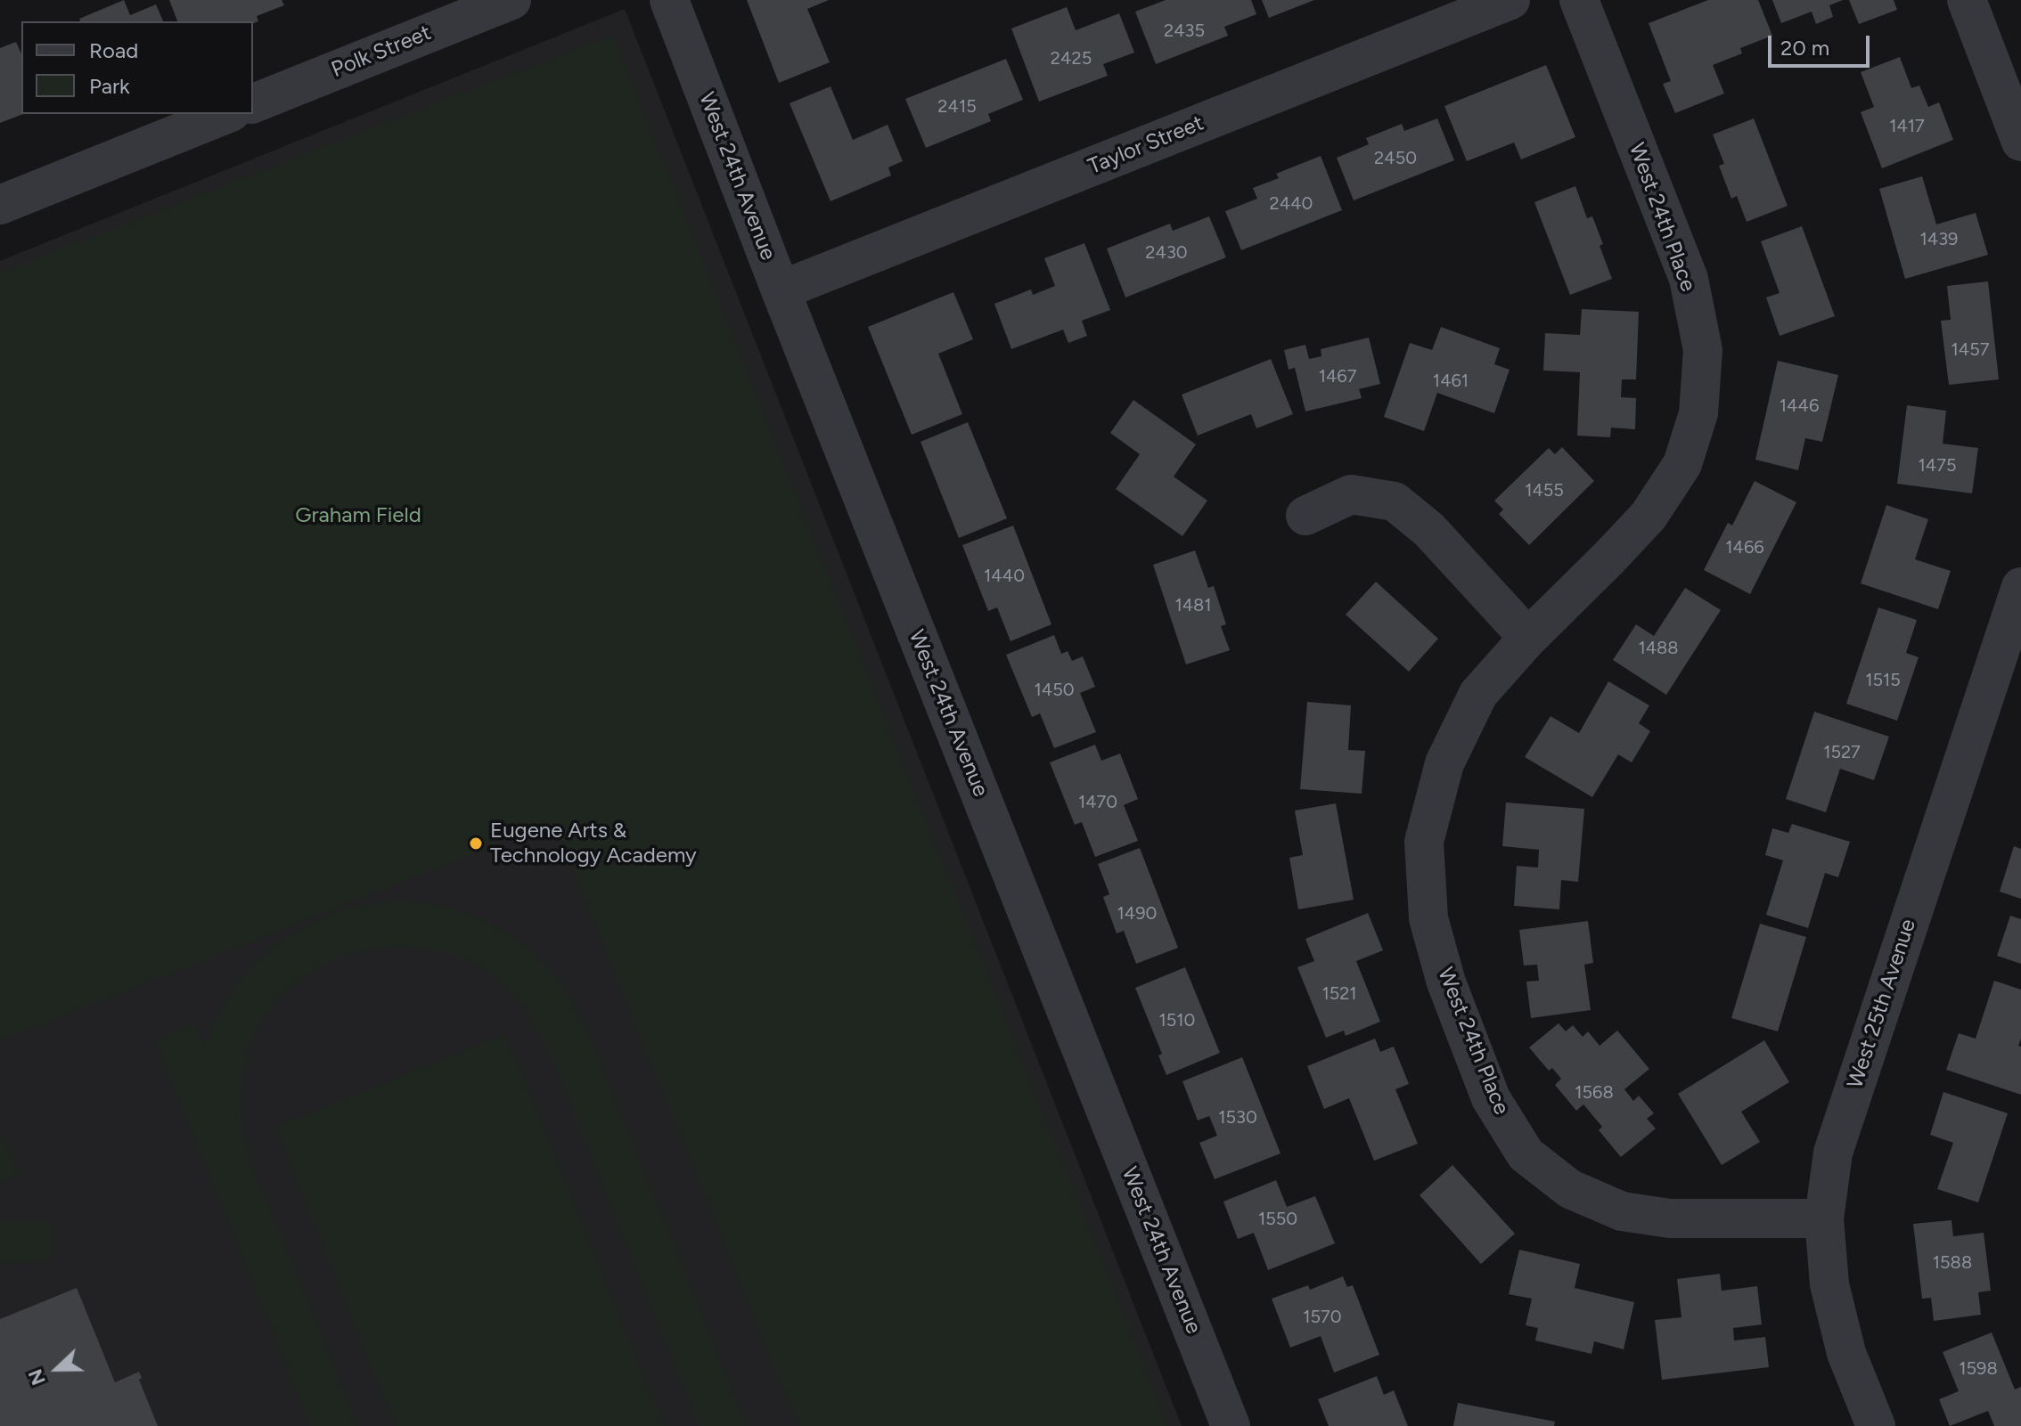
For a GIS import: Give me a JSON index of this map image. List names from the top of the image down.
{
  "streets": {
    "street": [
      "Polk Street",
      "Taylor Street",
      "West 24th Avenue",
      "West 24th Place",
      "West 25th Avenue"
    ]
  },
  "crossings": [
    ["Taylor Street", "West 24th Avenue"],
    ["West 24th Place", "West 25th Avenue"]
  ],
  "parks": ["Graham Field"],
  "places": ["Eugene Arts & Technology Academy"],
  "house_numbers": [
    "2435",
    "2425",
    "2415",
    "1417",
    "2450",
    "2440",
    "1439",
    "2430",
    "1457",
    "1467",
    "1461",
    "1446",
    "1475",
    "1455",
    "1466",
    "1440",
    "1481",
    "1488",
    "1515",
    "1450",
    "1527",
    "1470",
    "1490",
    "1521",
    "1510",
    "1568",
    "1530",
    "1550",
    "1588",
    "1570",
    "1598"
  ],
  "legend": ["Road", "Park"],
  "scale_bar": "20 m",
  "north": "left"
}
